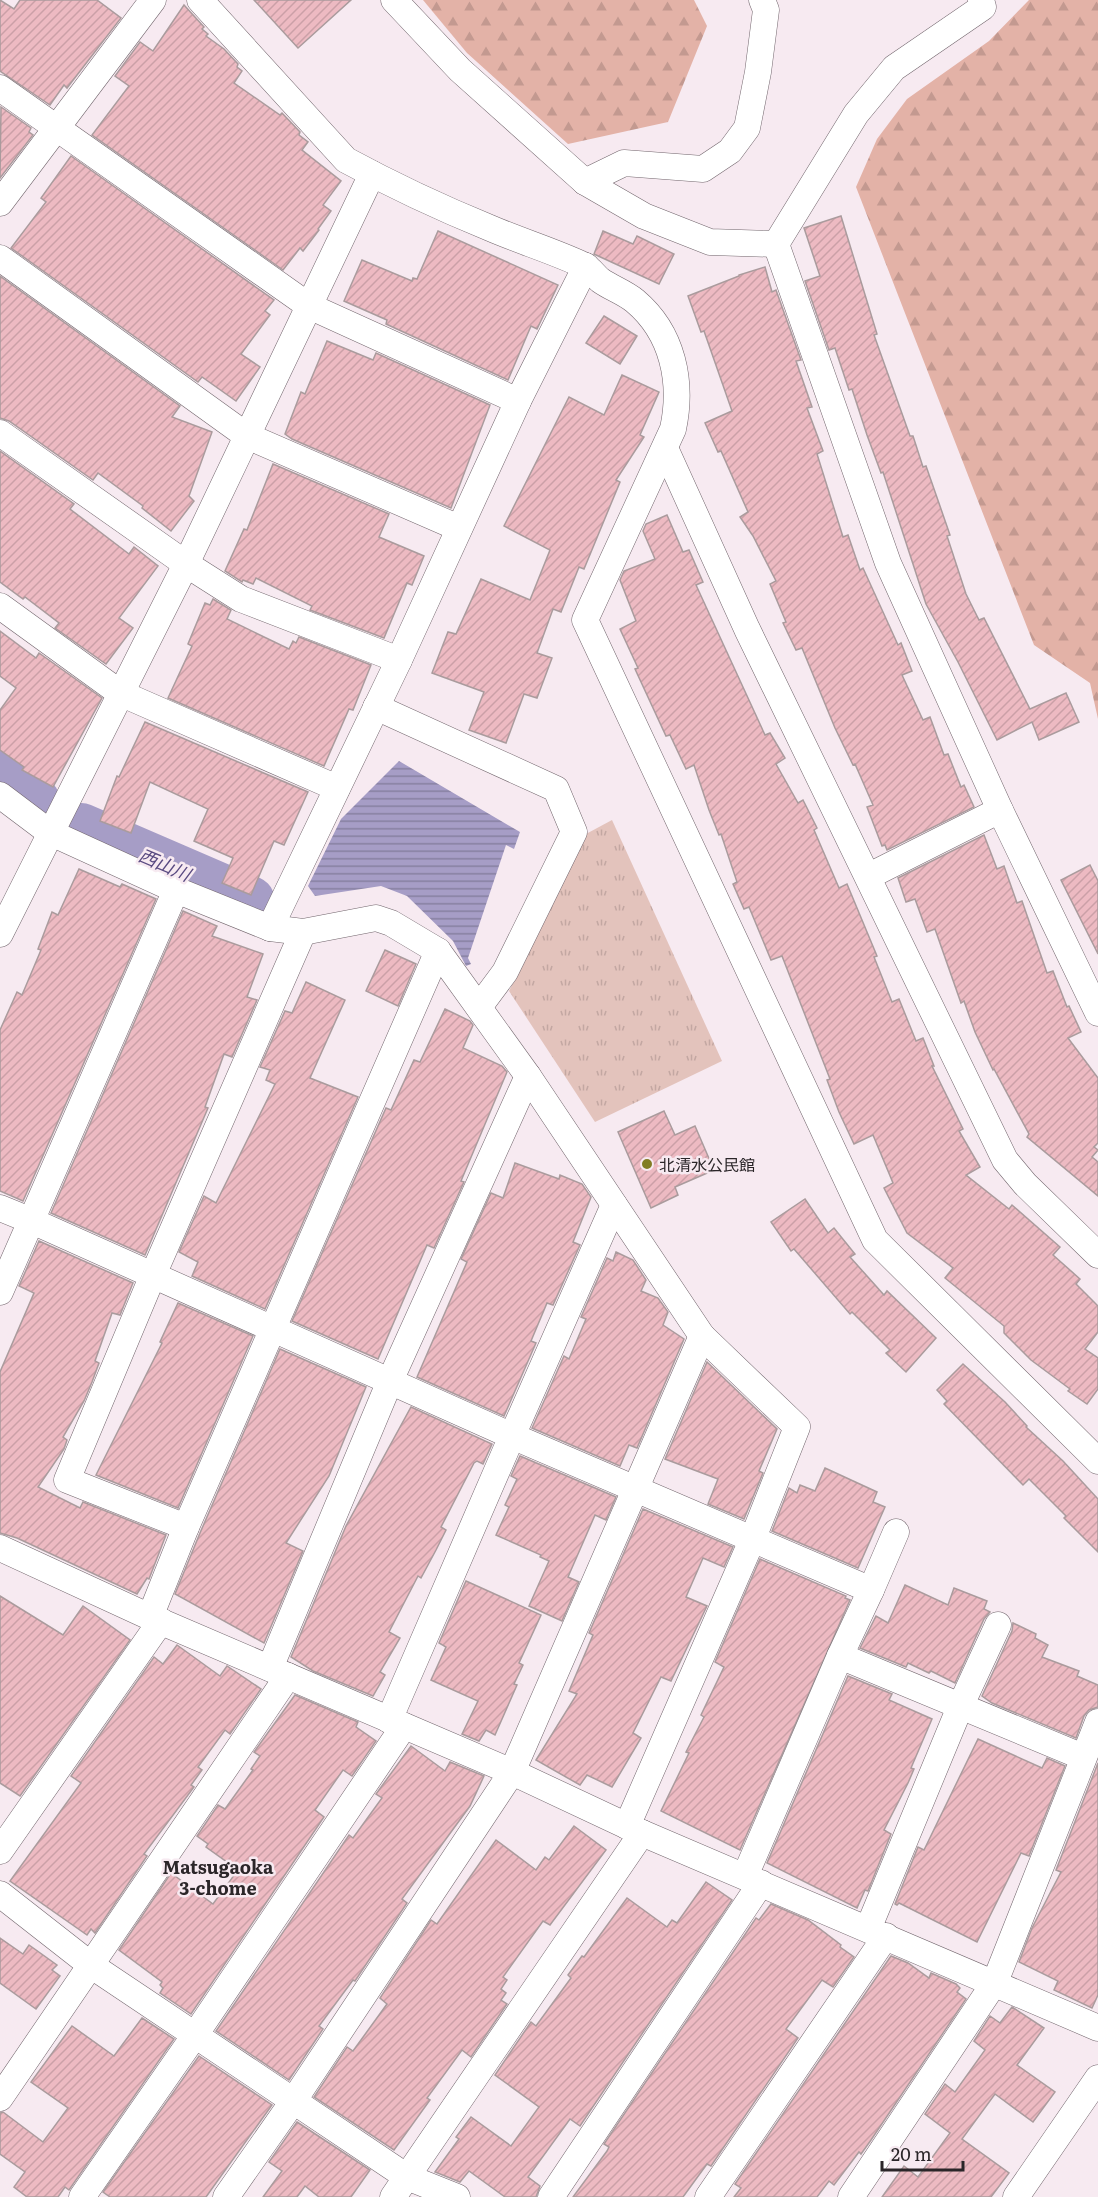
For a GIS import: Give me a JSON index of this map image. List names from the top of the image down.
{
  "districts": ["Matsugaoka 3-chome"],
  "water": ["西山川"],
  "places": ["北清水公民館"],
  "scale_bar": "20 m"
}
